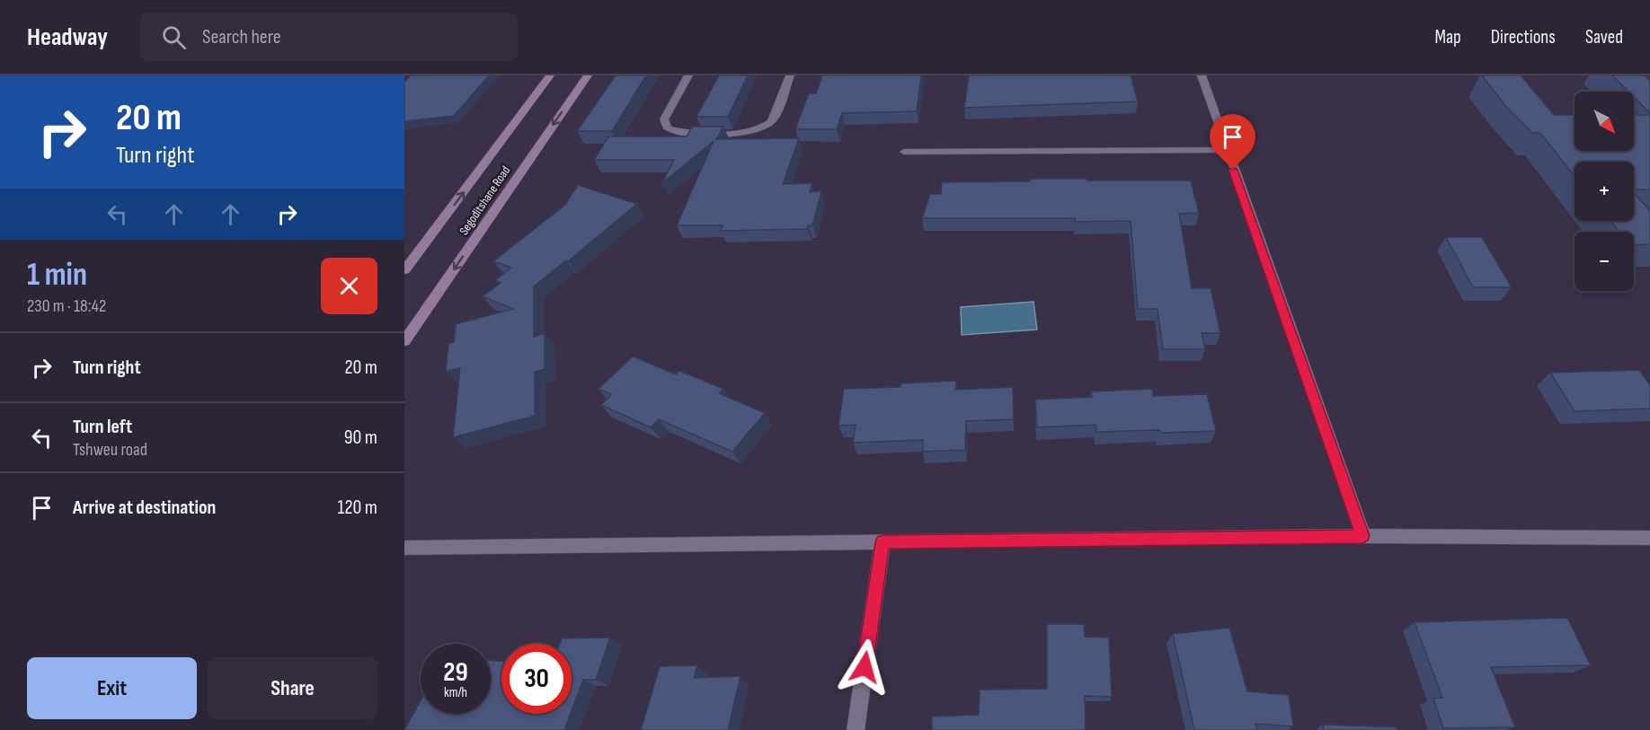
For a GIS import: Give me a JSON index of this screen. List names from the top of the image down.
{
  "streets": {
    "main road": ["Segoditshane Road"]
  },
  "north": "bottom right",
  "page": {
    "header": "Headway",
    "search": "Search here",
    "nav": ["Map", "Directions", "Saved"],
    "turn": ["20 m", "Turn right"],
    "map_buttons": ["+", "−"],
    "heading": ["1 min", "230 m · 18:42"],
    "list": [
      {
        "name": "Turn right",
        "value": "20 m"
      },
      {
        "name": "Turn left",
        "note": "Tshweu road",
        "value": "90 m"
      },
      {
        "name": "Arrive at destination",
        "value": "120 m"
      }
    ],
    "speed": "29 km/h",
    "limit": "30",
    "buttons": ["Exit", "Share"]
  }
}
